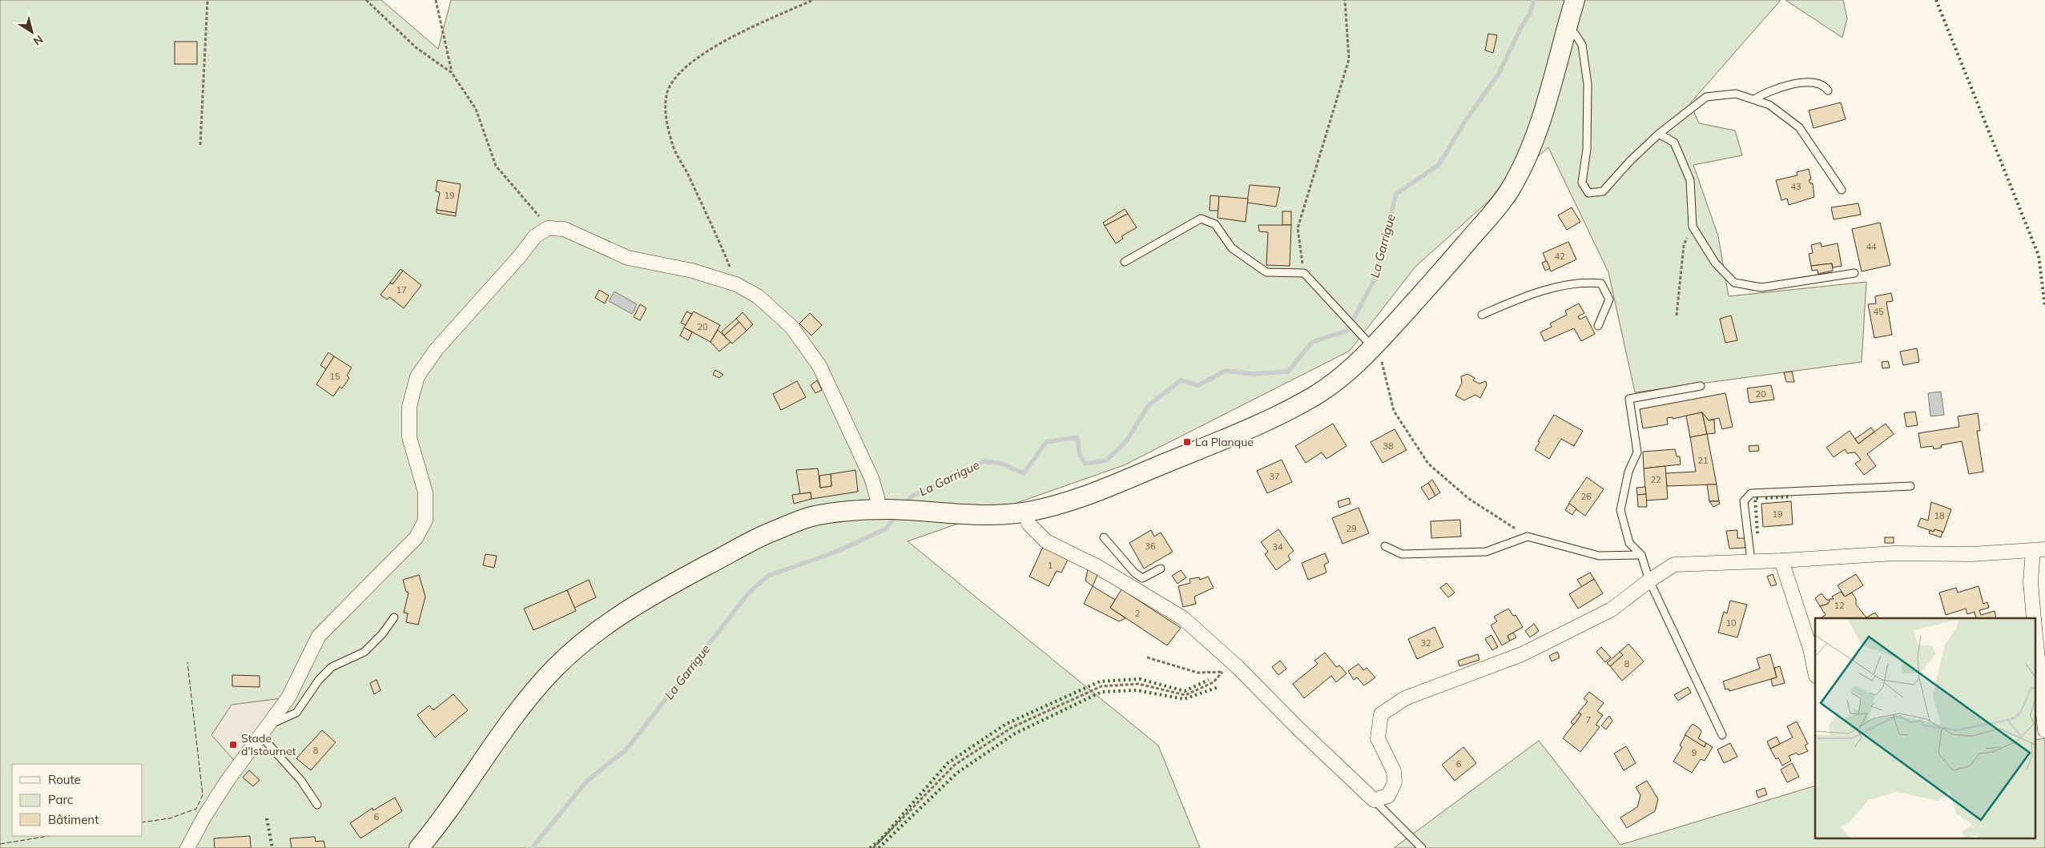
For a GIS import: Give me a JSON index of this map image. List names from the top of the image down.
{
  "water": ["La Garrigue"],
  "places": {
    "transit": ["La Planque", "Stade d'Istournet"]
  },
  "house_numbers": [
    "43",
    "19",
    "44",
    "42",
    "17",
    "45",
    "20",
    "15",
    "20",
    "38",
    "21",
    "37",
    "22",
    "26",
    "19",
    "18",
    "29",
    "36",
    "34",
    "1",
    "12",
    "2",
    "10",
    "32",
    "8",
    "7",
    "8",
    "9",
    "6",
    "6"
  ],
  "legend": ["Route", "Parc", "Bâtiment"],
  "north": "bottom right"
}
